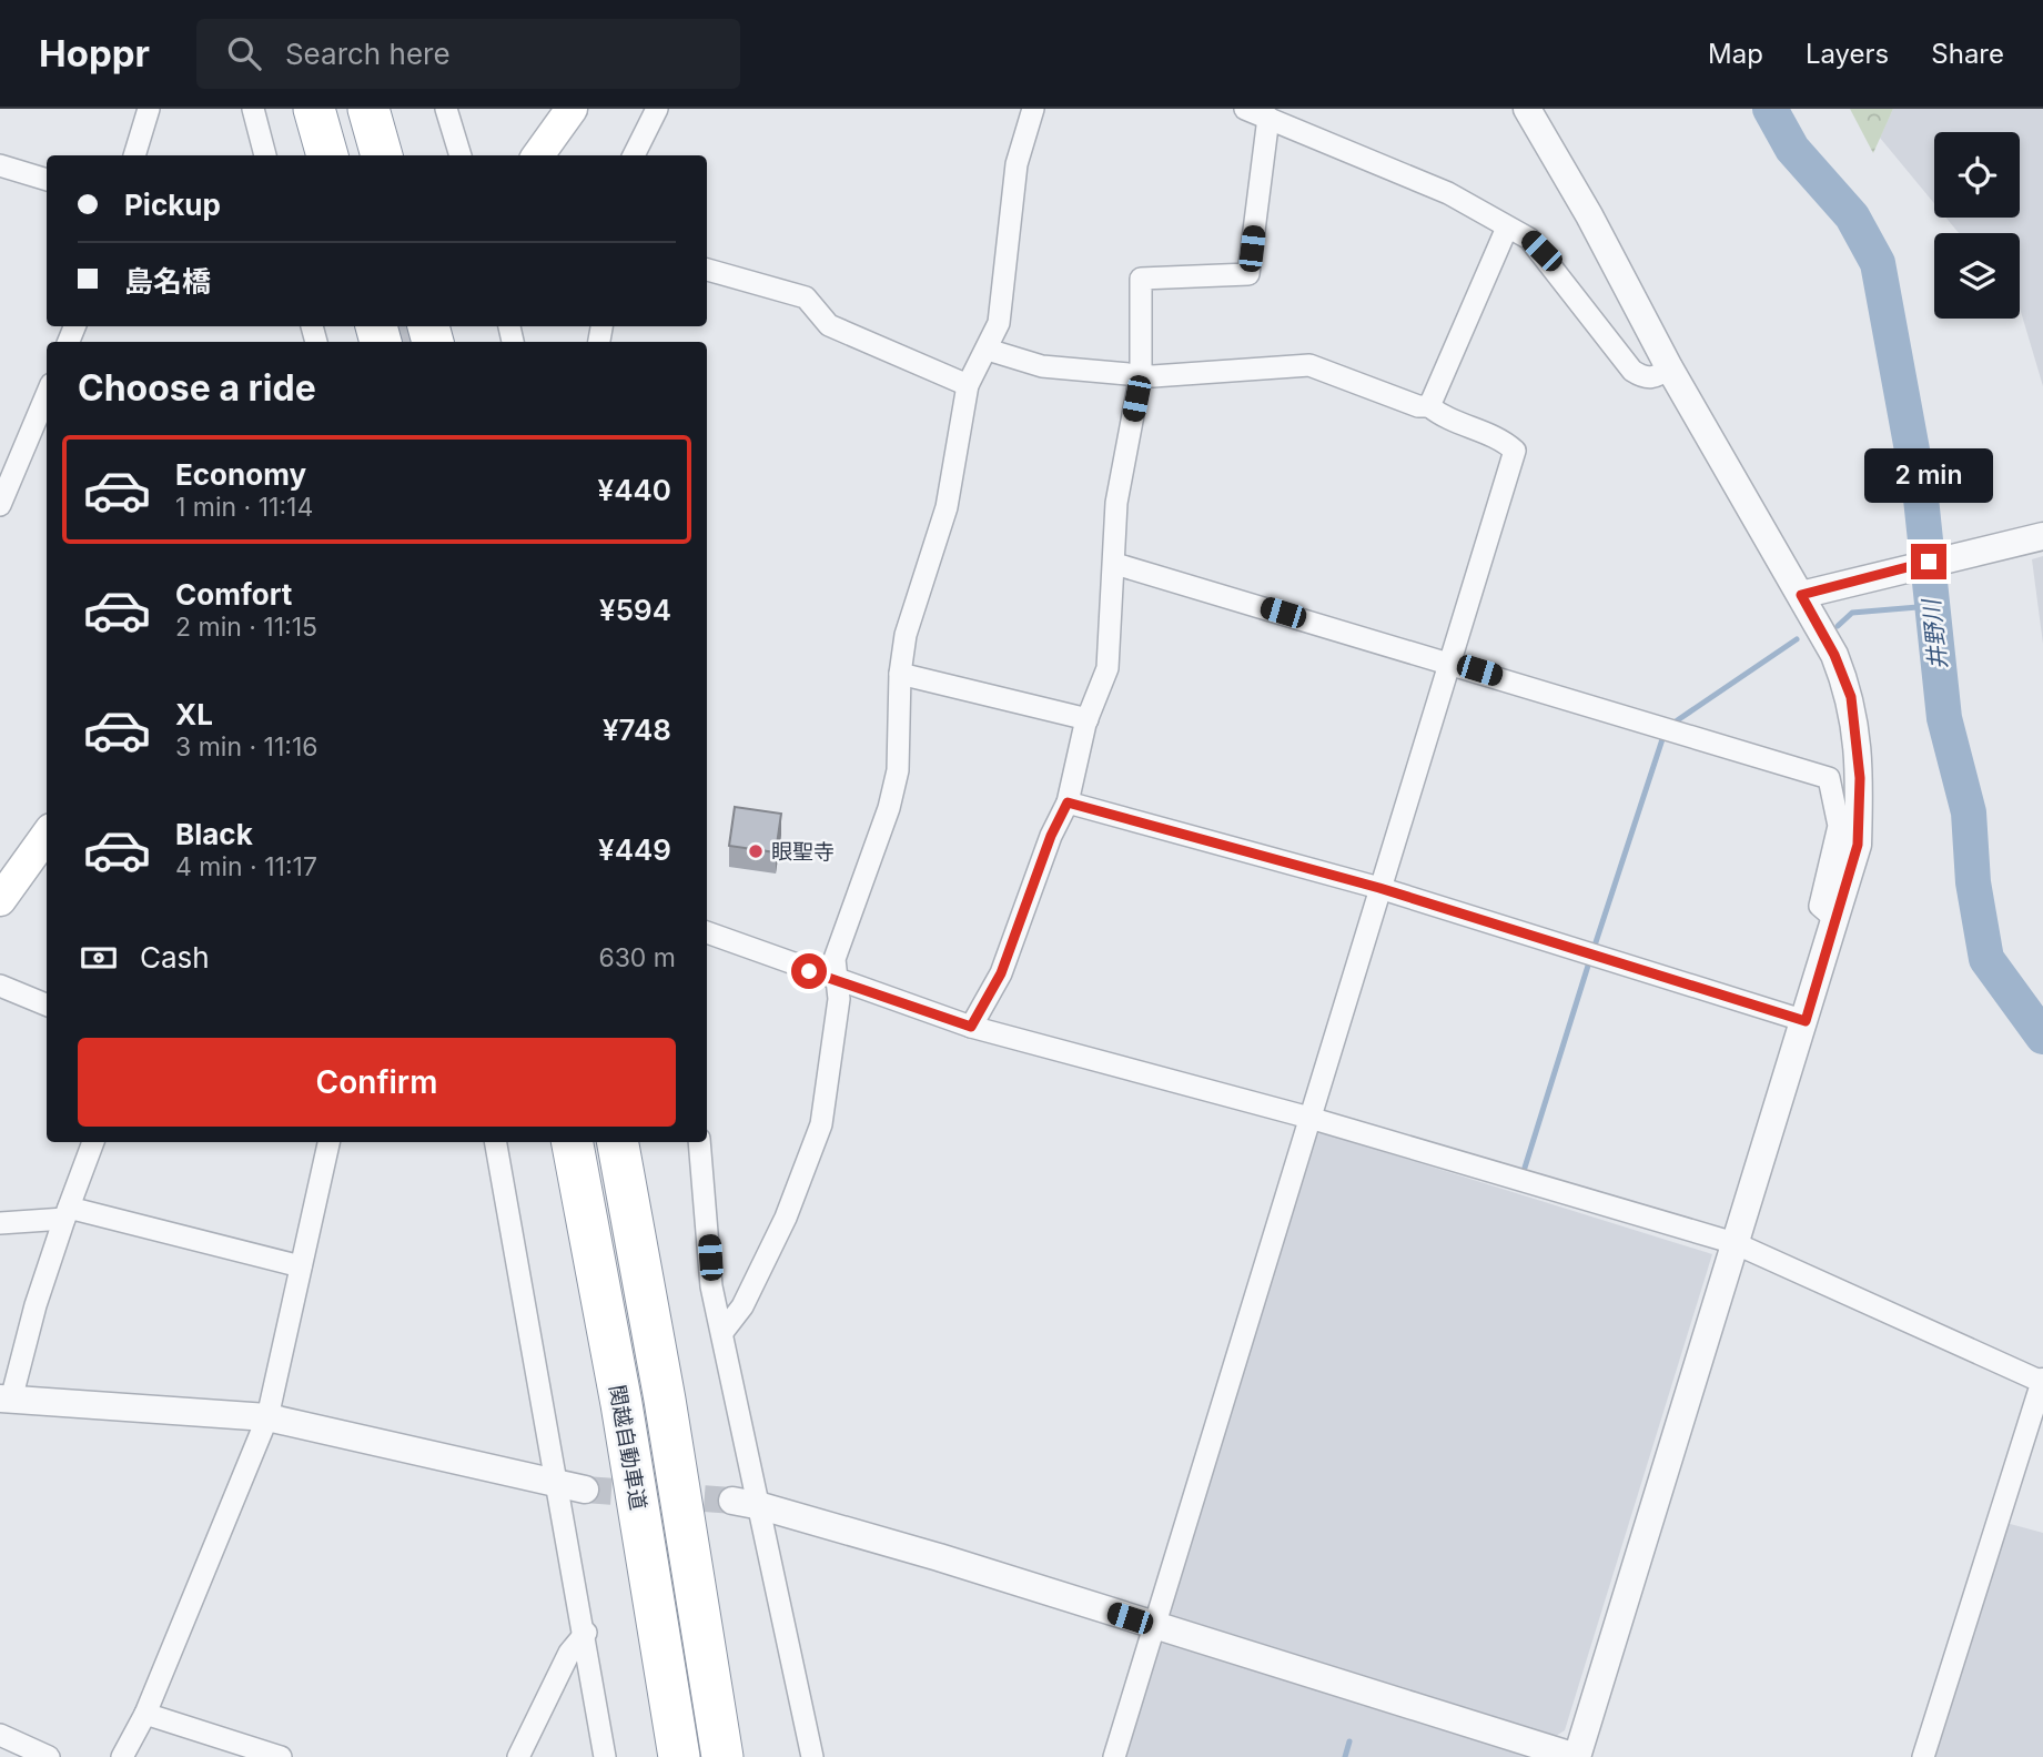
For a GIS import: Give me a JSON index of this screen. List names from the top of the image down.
{
  "streets": {
    "highway": ["関越自動車道"]
  },
  "water": ["井野川"],
  "places": ["眼聖寺"],
  "page": {
    "header": "Hoppr",
    "search": "Search here",
    "nav": ["Map", "Layers", "Share"],
    "banner": ["Pickup", "島名橋"],
    "heading": "Choose a ride",
    "list": [
      {
        "name": "Economy",
        "note": "1 min · 11:14",
        "value": "¥440"
      },
      {
        "name": "Comfort",
        "note": "2 min · 11:15",
        "value": "¥594"
      },
      {
        "name": "XL",
        "note": "3 min · 11:16",
        "value": "¥748"
      },
      {
        "name": "Black",
        "note": "4 min · 11:17",
        "value": "¥449"
      }
    ],
    "bubble": "2 min",
    "pay": ["Cash", "630 m"],
    "buttons": "Confirm"
  }
}
